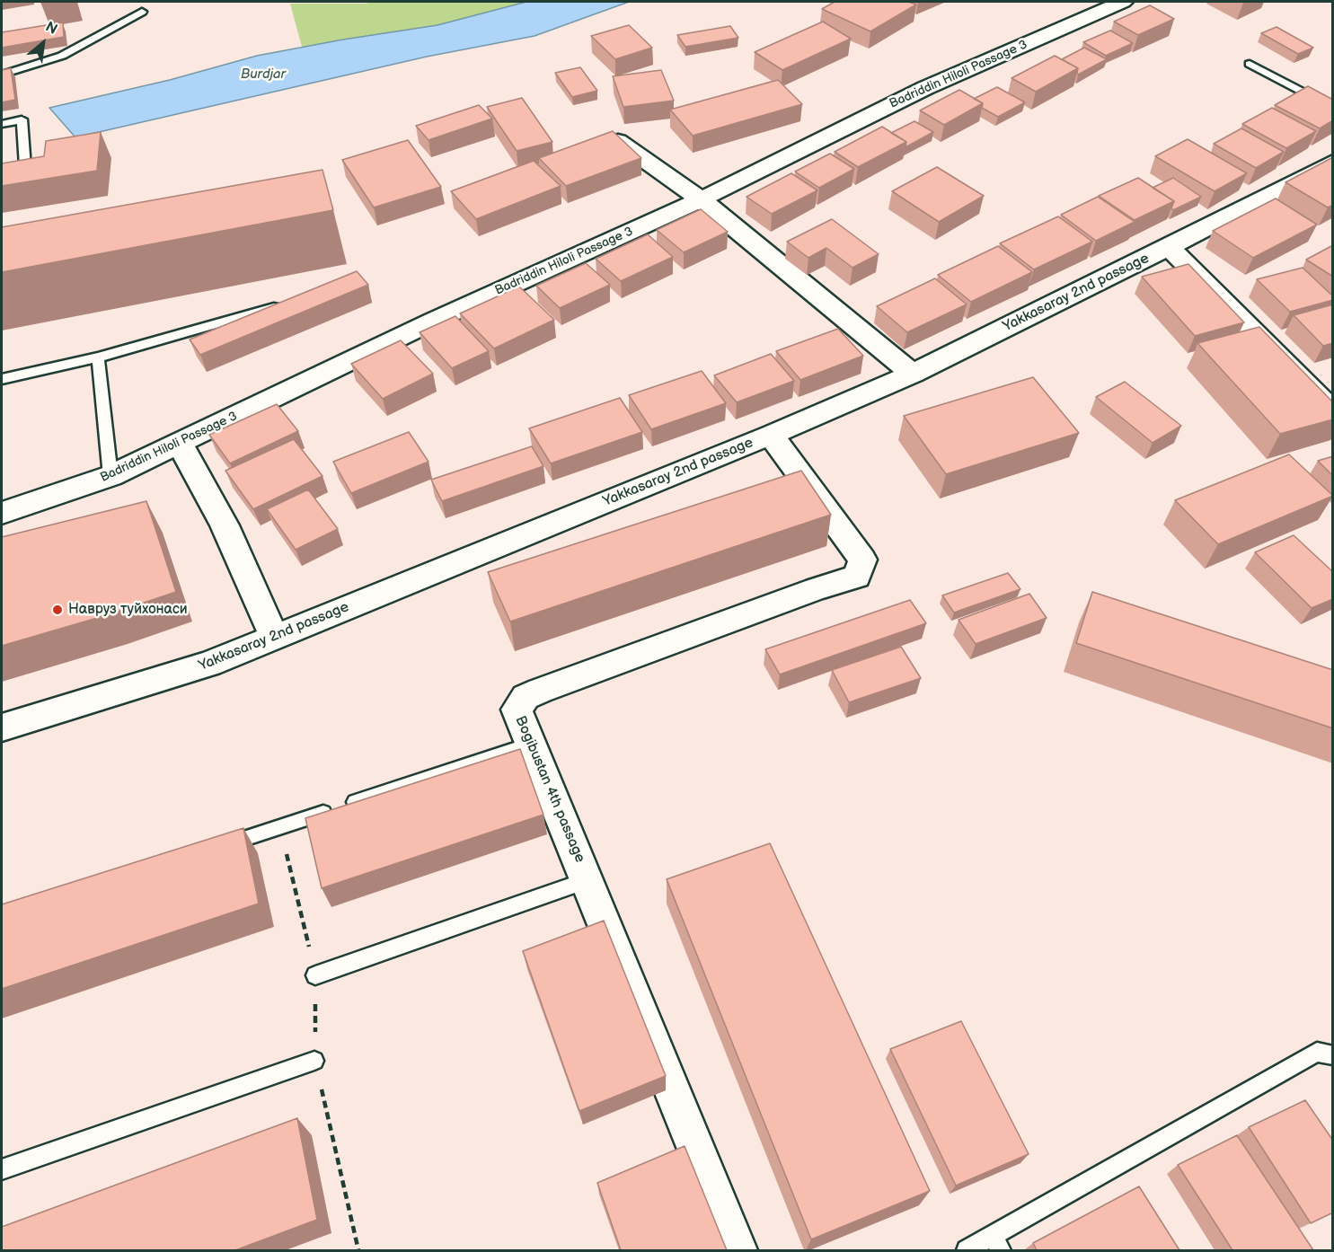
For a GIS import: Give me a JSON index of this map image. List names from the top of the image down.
{
  "streets": {
    "street": ["Badriddin Hiloli Passage 3", "Yakkasaray 2nd passage", "Bogibustan 4th passage"]
  },
  "crossings": [
    ["Yakkasaray 2nd passage", "Bogibustan 4th passage"]
  ],
  "water": ["Burdjar"],
  "places": ["Навруз туйхонаси"],
  "north": "top right"
}
